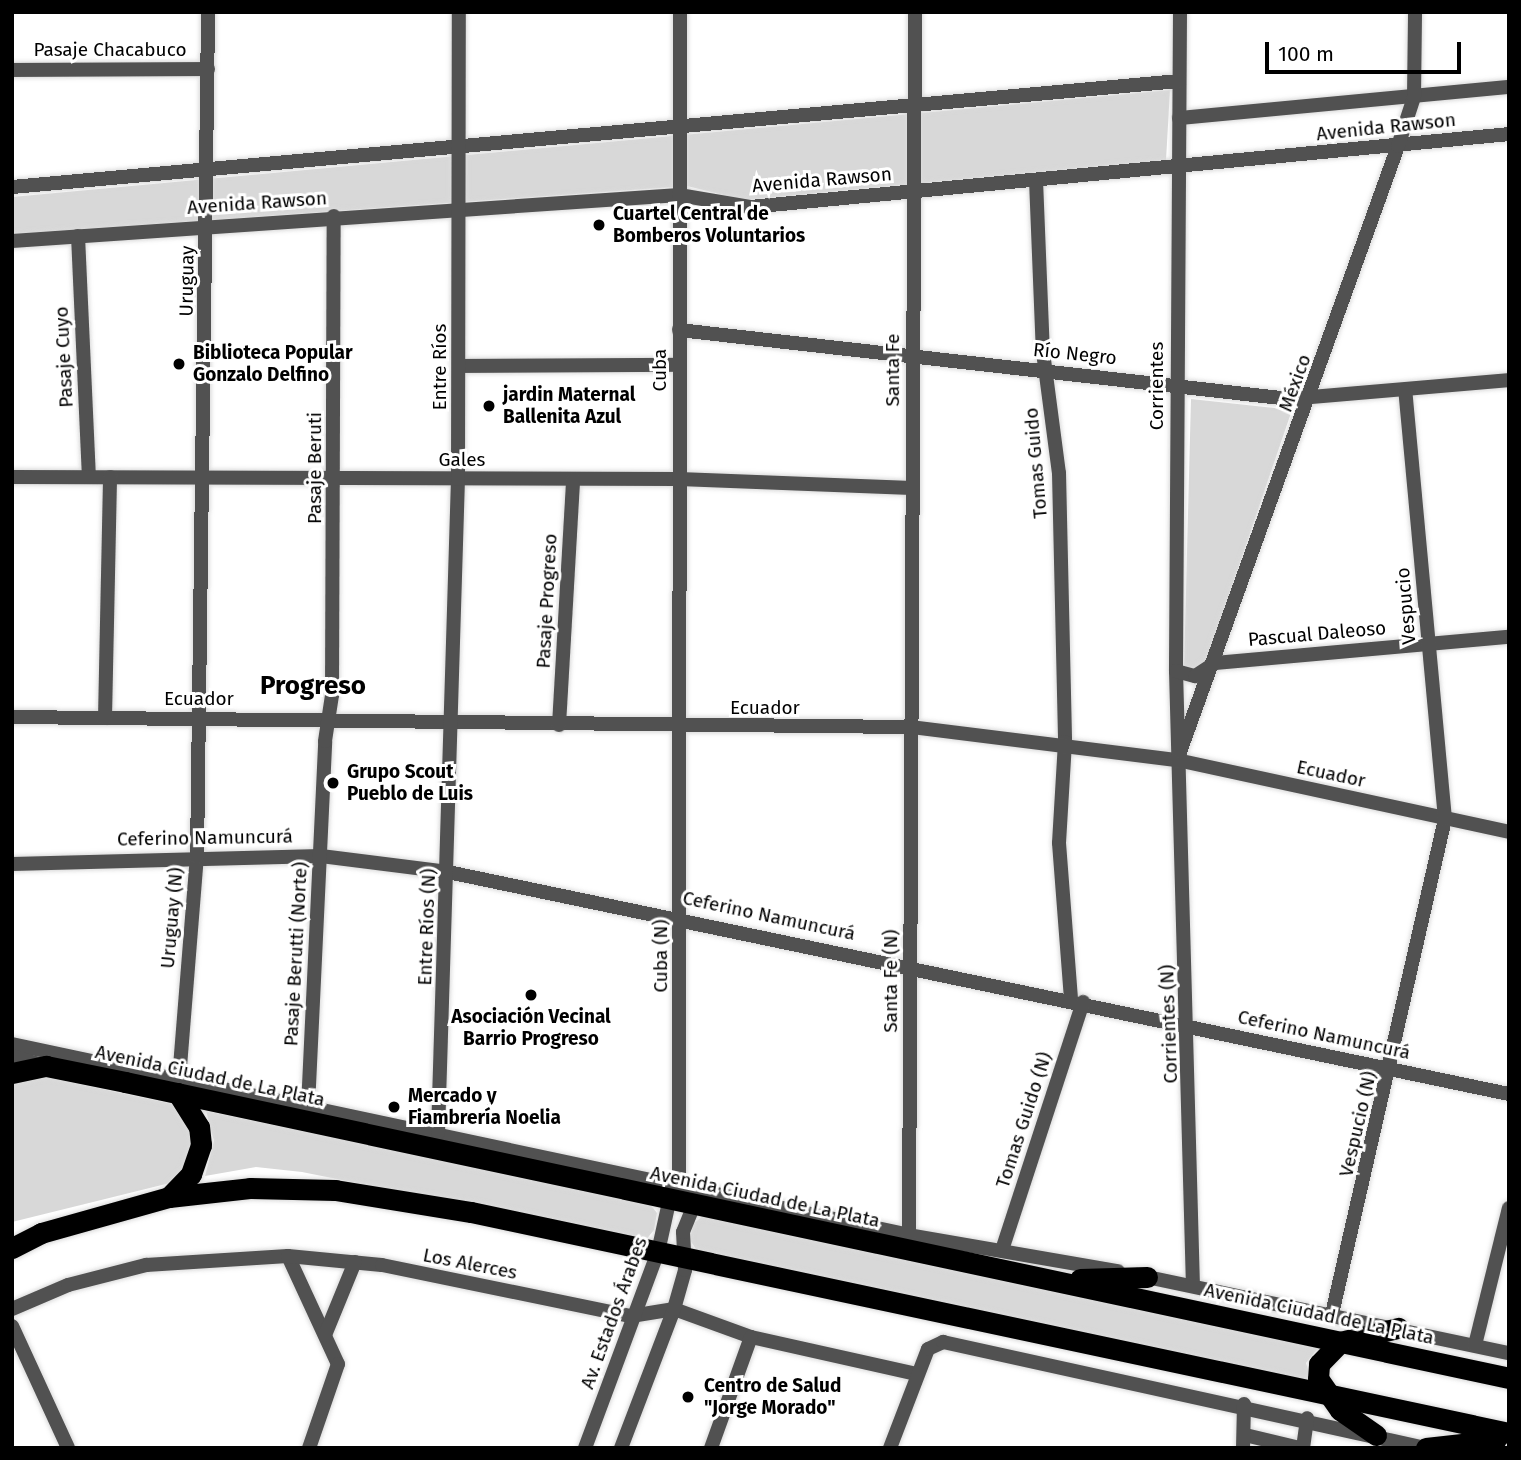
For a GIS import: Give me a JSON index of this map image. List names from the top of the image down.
{
  "streets": {
    "highway": ["Avenida Ciudad de La Plata"],
    "street": [
      "Pasaje Chacabuco",
      "Avenida Rawson",
      "Uruguay",
      "Río Negro",
      "Pasaje Cuyo",
      "Entre Ríos",
      "Cuba",
      "Santa Fe",
      "México",
      "Corrientes",
      "Gales",
      "Tomas Guido",
      "Pasaje Beruti",
      "Pasaje Progreso",
      "Vespucio",
      "Pascual Daleoso",
      "Ecuador",
      "Ceferino Namuncurá",
      "Uruguay (N)",
      "Entre Ríos (N)",
      "Pasaje Berutti (Norte)",
      "Cuba (N)",
      "Santa Fe (N)",
      "Corrientes (N)",
      "Tomas Guido (N)",
      "Vespucio (N)",
      "Los Alerces",
      "Av. Estados Árabes"
    ]
  },
  "crossings": [
    ["Pasaje Chacabuco", "Uruguay"],
    ["Avenida Rawson", "Uruguay"],
    ["Avenida Rawson", "Pasaje Cuyo"],
    ["Avenida Rawson", "Entre Ríos"],
    ["Avenida Rawson", "Cuba"],
    ["Avenida Rawson", "Santa Fe"],
    ["Avenida Rawson", "México"],
    ["Avenida Rawson", "Corrientes"],
    ["Avenida Rawson", "Tomas Guido"],
    ["Avenida Rawson", "Pasaje Beruti"],
    ["Uruguay", "Gales"],
    ["Uruguay", "Ecuador"],
    ["Uruguay", "Uruguay (N)"],
    ["Río Negro", "Cuba"],
    ["Río Negro", "Santa Fe"],
    ["Río Negro", "México"],
    ["Río Negro", "Corrientes"],
    ["Río Negro", "Tomas Guido"],
    ["Río Negro", "Vespucio"],
    ["Pasaje Cuyo", "Gales"],
    ["Entre Ríos", "Gales"],
    ["Entre Ríos", "Ecuador"],
    ["Entre Ríos", "Entre Ríos (N)"],
    ["Cuba", "Gales"],
    ["Cuba", "Ecuador"],
    ["Cuba", "Cuba (N)"],
    ["Santa Fe", "Gales"],
    ["Santa Fe", "Ecuador"],
    ["Santa Fe", "Santa Fe (N)"],
    ["México", "Corrientes"],
    ["México", "Pascual Daleoso"],
    ["México", "Ecuador"],
    ["México", "Corrientes (N)"],
    ["Corrientes", "Pascual Daleoso"],
    ["Corrientes", "Ecuador"],
    ["Corrientes", "Corrientes (N)"],
    ["Gales", "Pasaje Beruti"],
    ["Gales", "Pasaje Progreso"],
    ["Tomas Guido", "Ecuador"],
    ["Tomas Guido", "Tomas Guido (N)"],
    ["Pasaje Beruti", "Ecuador"],
    ["Pasaje Beruti", "Pasaje Berutti (Norte)"],
    ["Pasaje Progreso", "Ecuador"],
    ["Vespucio", "Pascual Daleoso"],
    ["Vespucio", "Ecuador"],
    ["Vespucio", "Vespucio (N)"],
    ["Ecuador", "Uruguay (N)"],
    ["Ecuador", "Entre Ríos (N)"],
    ["Ecuador", "Pasaje Berutti (Norte)"],
    ["Ecuador", "Cuba (N)"],
    ["Ecuador", "Santa Fe (N)"],
    ["Ecuador", "Corrientes (N)"],
    ["Ecuador", "Tomas Guido (N)"],
    ["Ecuador", "Vespucio (N)"],
    ["Ceferino Namuncurá", "Uruguay (N)"],
    ["Ceferino Namuncurá", "Entre Ríos (N)"],
    ["Ceferino Namuncurá", "Pasaje Berutti (Norte)"],
    ["Ceferino Namuncurá", "Cuba (N)"],
    ["Ceferino Namuncurá", "Santa Fe (N)"],
    ["Ceferino Namuncurá", "Corrientes (N)"],
    ["Ceferino Namuncurá", "Tomas Guido (N)"],
    ["Ceferino Namuncurá", "Vespucio (N)"],
    ["Uruguay (N)", "Avenida Ciudad de La Plata"],
    ["Entre Ríos (N)", "Avenida Ciudad de La Plata"],
    ["Pasaje Berutti (Norte)", "Avenida Ciudad de La Plata"],
    ["Cuba (N)", "Avenida Ciudad de La Plata"],
    ["Cuba (N)", "Av. Estados Árabes"],
    ["Santa Fe (N)", "Avenida Ciudad de La Plata"],
    ["Corrientes (N)", "Avenida Ciudad de La Plata"],
    ["Avenida Ciudad de La Plata", "Tomas Guido (N)"],
    ["Avenida Ciudad de La Plata", "Vespucio (N)"],
    ["Avenida Ciudad de La Plata", "Av. Estados Árabes"],
    ["Los Alerces", "Av. Estados Árabes"]
  ],
  "districts": ["Progreso"],
  "places": [
    "Cuartel Central de Bomberos Voluntarios",
    "Biblioteca Popular Gonzalo Delfino",
    "jardin Maternal Ballenita Azul",
    "Grupo Scout Pueblo de Luis",
    "Asociación Vecinal Barrio Progreso",
    "Mercado y Fiambrería Noelia",
    "Centro de Salud \"Jorge Morado\""
  ],
  "scale_bar": "100 m"
}
